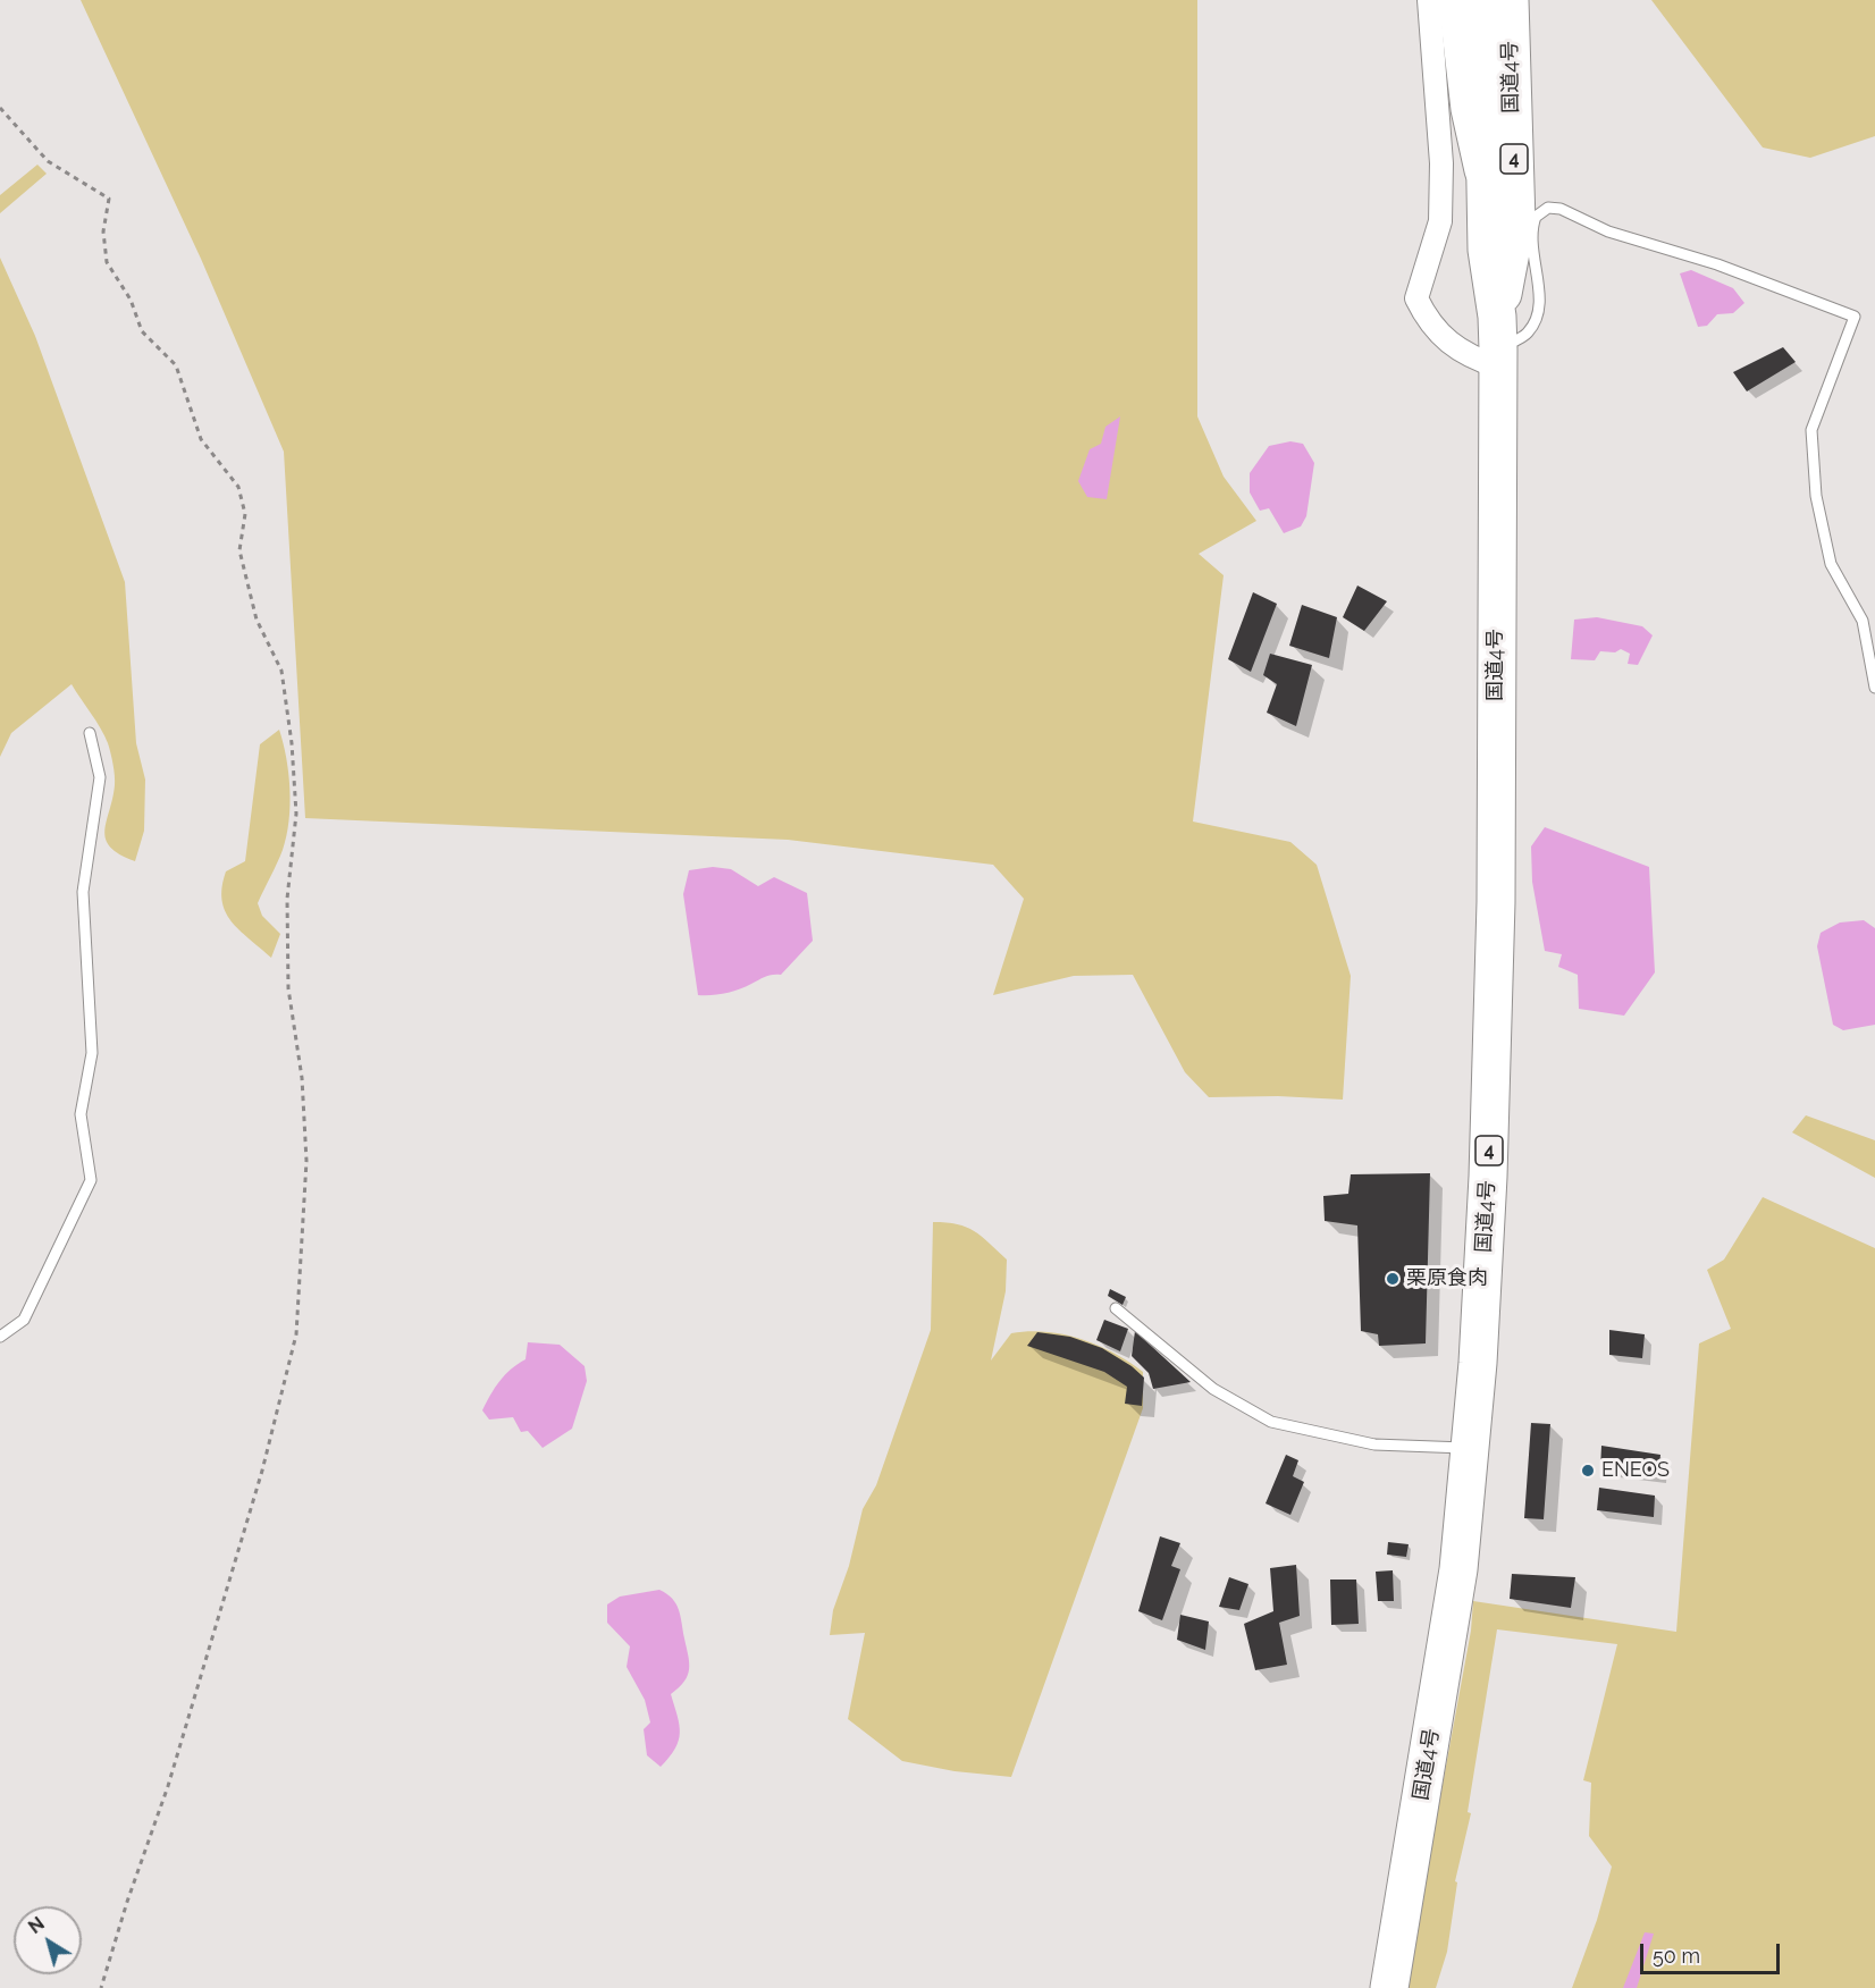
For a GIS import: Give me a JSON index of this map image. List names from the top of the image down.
{
  "streets": {
    "highway": ["国道4号", "4"]
  },
  "places": ["栗原食肉", "ENEOS"],
  "scale_bar": "50 m",
  "north": "top left"
}
